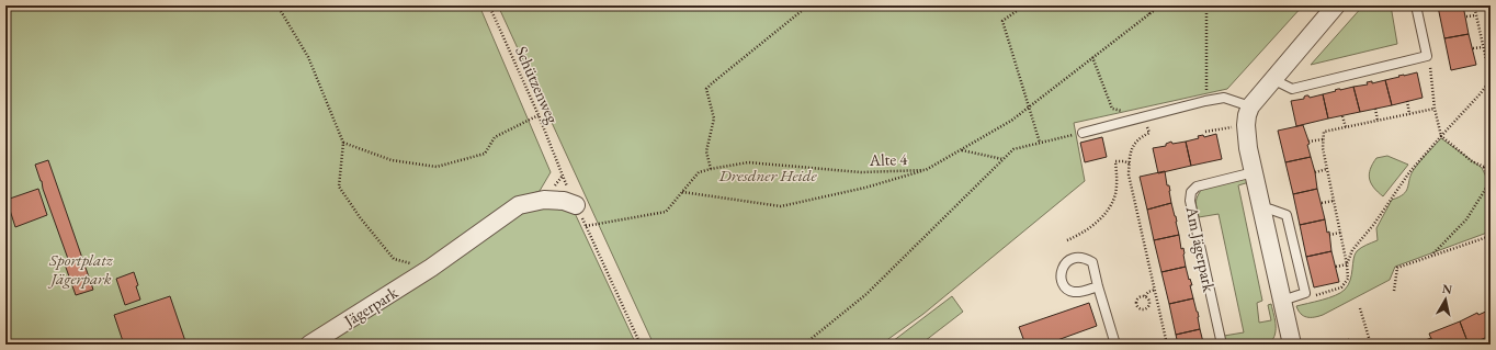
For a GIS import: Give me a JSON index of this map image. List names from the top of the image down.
{
  "streets": {
    "street": ["Jägerpark"],
    "lane": ["Am Jägerpark"],
    "path": ["Schützenweg", "Alte 4"]
  },
  "parks": ["Dresdner Heide", "Sportplatz Jägerpark"],
  "north": "top"
}
